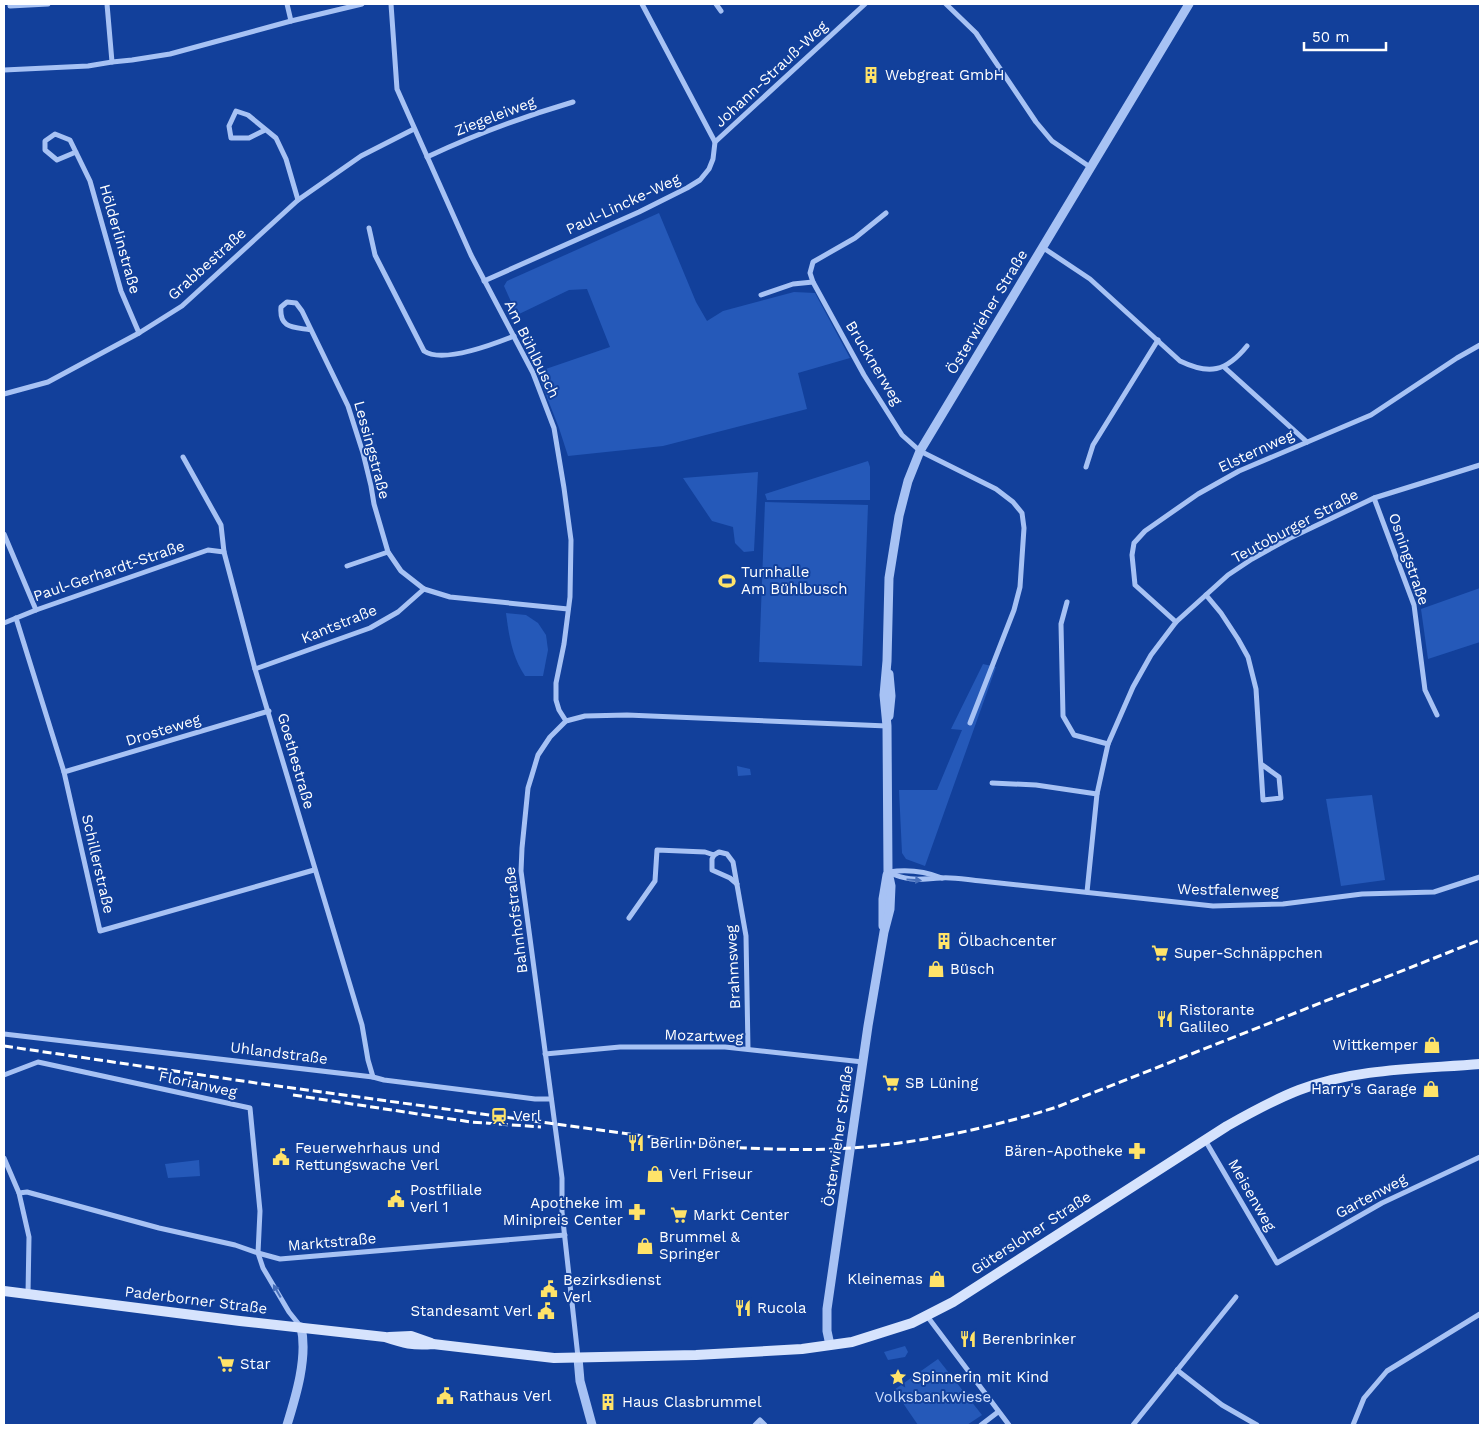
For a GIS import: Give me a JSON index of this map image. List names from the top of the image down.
{
  "streets": {
    "main road": ["Gütersloher Straße", "Paderborner Straße"],
    "street": [
      "Johann-Strauß-Weg",
      "Ziegeleiweg",
      "Paul-Lincke-Weg",
      "Hölderlinstraße",
      "Grabbestraße",
      "Österwieher Straße",
      "Am Bühlbusch",
      "Brucknerweg",
      "Lessingstraße",
      "Elsternweg",
      "Teutoburger Straße",
      "Osningstraße",
      "Paul-Gerhardt-Straße",
      "Kantstraße",
      "Drosteweg",
      "Goethestraße",
      "Schillerstraße",
      "Westfalenweg",
      "Bahnhofstraße",
      "Brahmsweg",
      "Mozartweg",
      "Uhlandstraße",
      "Florianweg",
      "Meisenweg",
      "Gartenweg",
      "Marktstraße"
    ]
  },
  "crossings": [
    ["Johann-Strauß-Weg", "Paul-Lincke-Weg"],
    ["Ziegeleiweg", "Am Bühlbusch"],
    ["Paul-Lincke-Weg", "Am Bühlbusch"],
    ["Hölderlinstraße", "Grabbestraße"],
    ["Grabbestraße", "Am Bühlbusch"],
    ["Österwieher Straße", "Brucknerweg"],
    ["Österwieher Straße", "Westfalenweg"],
    ["Österwieher Straße", "Mozartweg"],
    ["Österwieher Straße", "Gütersloher Straße"],
    ["Am Bühlbusch", "Lessingstraße"],
    ["Am Bühlbusch", "Bahnhofstraße"],
    ["Lessingstraße", "Kantstraße"],
    ["Elsternweg", "Teutoburger Straße"],
    ["Teutoburger Straße", "Osningstraße"],
    ["Teutoburger Straße", "Westfalenweg"],
    ["Paul-Gerhardt-Straße", "Goethestraße"],
    ["Paul-Gerhardt-Straße", "Schillerstraße"],
    ["Kantstraße", "Goethestraße"],
    ["Drosteweg", "Goethestraße"],
    ["Drosteweg", "Schillerstraße"],
    ["Goethestraße", "Schillerstraße"],
    ["Goethestraße", "Uhlandstraße"],
    ["Bahnhofstraße", "Mozartweg"],
    ["Bahnhofstraße", "Uhlandstraße"],
    ["Bahnhofstraße", "Gütersloher Straße"],
    ["Bahnhofstraße", "Marktstraße"],
    ["Bahnhofstraße", "Paderborner Straße"],
    ["Brahmsweg", "Mozartweg"],
    ["Florianweg", "Marktstraße"],
    ["Florianweg", "Paderborner Straße"],
    ["Meisenweg", "Gartenweg"],
    ["Meisenweg", "Gütersloher Straße"],
    ["Gütersloher Straße", "Paderborner Straße"]
  ],
  "parks": ["Volksbankwiese"],
  "places": {
    "building": ["Webgreat GmbH", "Ölbachcenter", "Haus Clasbrummel"],
    "sports": ["Turnhalle Am Bühlbusch"],
    "supermarket": [
      "Super-Schnäppchen",
      "SB Lüning",
      "Markt Center",
      "Star"
    ],
    "shop": [
      "Büsch",
      "Wittkemper",
      "Harry's Garage",
      "Verl Friseur",
      "Brummel & Springer",
      "Kleinemas"
    ],
    "restaurant": [
      "Ristorante Galileo",
      "Berlin Döner",
      "Rucola",
      "Berenbrinker"
    ],
    "station": ["Verl"],
    "pharmacy": ["Bären-Apotheke", "Apotheke im Minipreis Center"],
    "public building": [
      "Feuerwehrhaus und Rettungswache Verl",
      "Postfiliale Verl 1",
      "Bezirksdienst Verl",
      "Standesamt Verl",
      "Rathaus Verl"
    ],
    "place": ["Spinnerin mit Kind"]
  },
  "scale_bar": "50 m"
}
